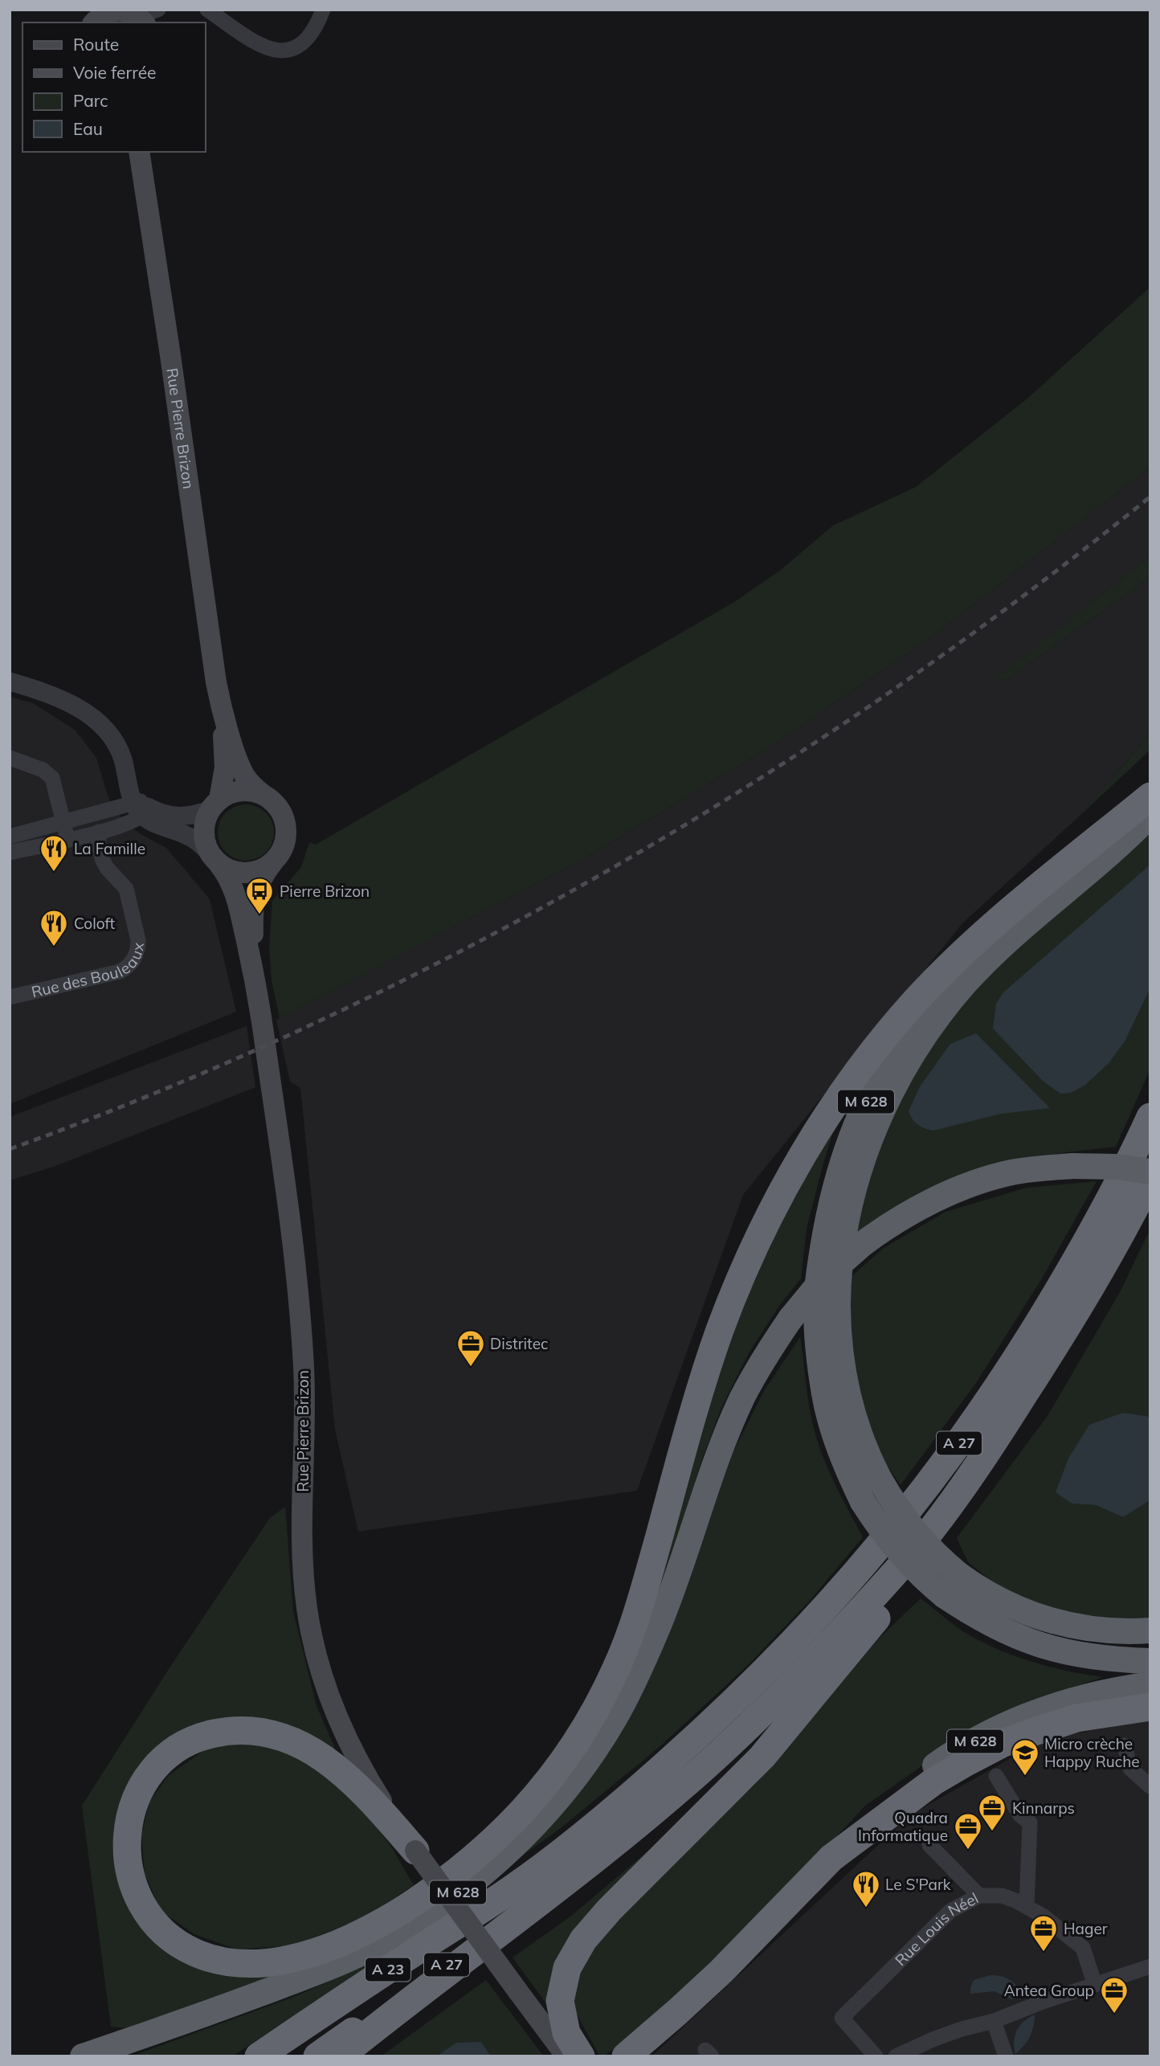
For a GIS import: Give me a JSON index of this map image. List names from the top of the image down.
{
  "streets": {
    "highway": ["M 628", "A 27", "A 23"],
    "main road": ["Rue Pierre Brizon"],
    "street": ["Rue des Bouleaux", "Rue Louis Néel"]
  },
  "crossings": [
    ["A 27", "A 23"]
  ],
  "places": {
    "restaurant": ["La Famille", "Coloft", "Le S'Park"],
    "bus stop": ["Pierre Brizon"],
    "office": [
      "Distritec",
      "Kinnarps",
      "Quadra Informatique",
      "Hager",
      "Antea Group"
    ],
    "school or university": ["Micro crèche Happy Ruche"]
  },
  "legend": [
    "Route",
    "Voie ferrée",
    "Parc",
    "Eau"
  ]
}
